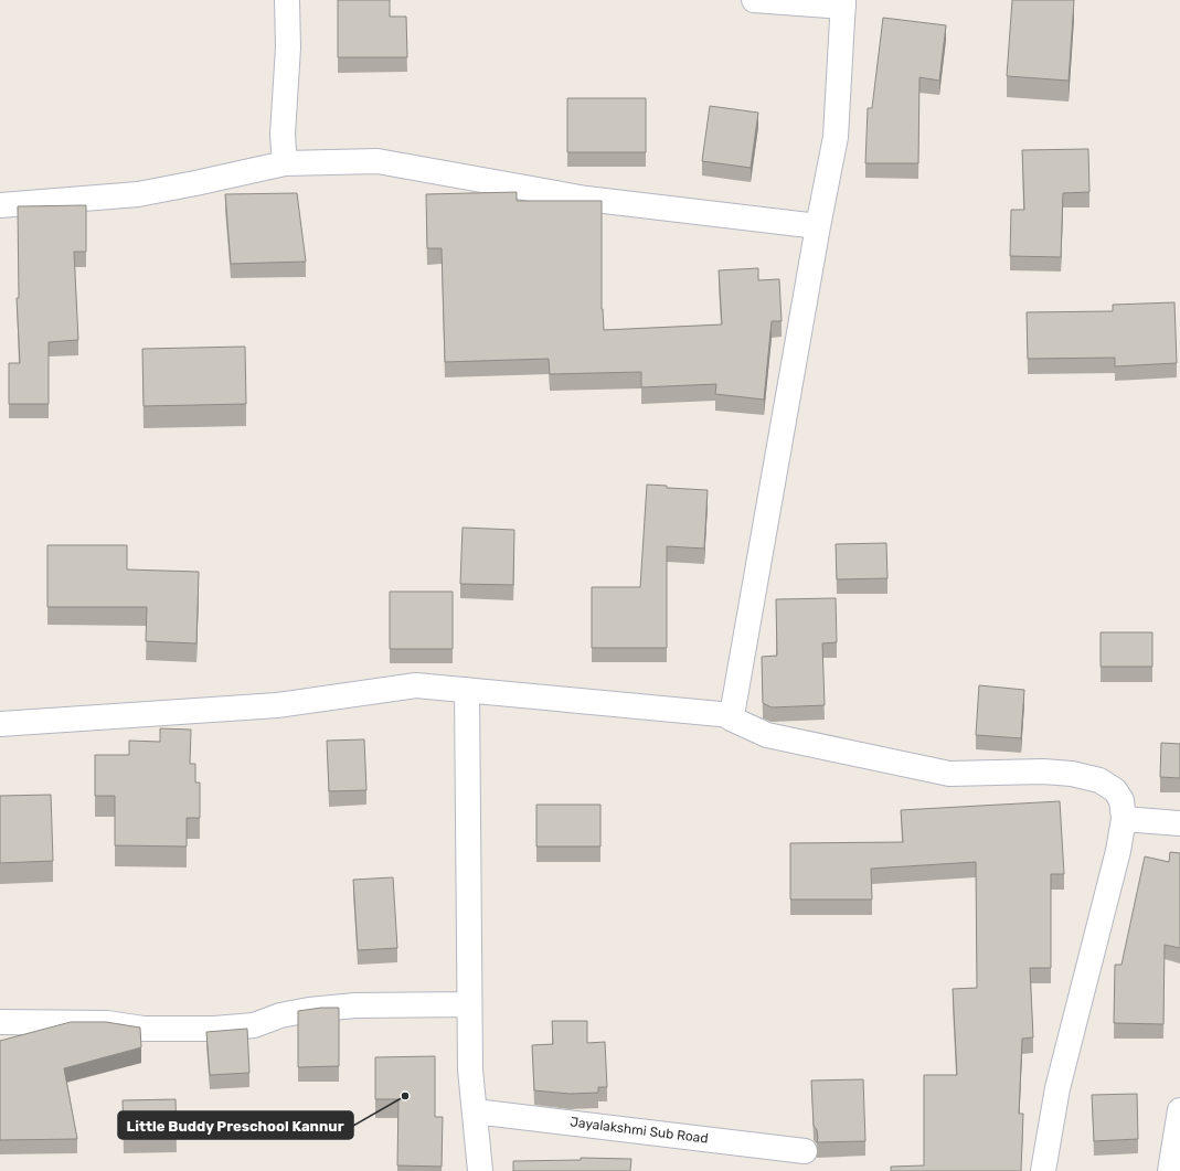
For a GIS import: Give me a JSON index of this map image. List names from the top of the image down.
{
  "streets": {
    "street": ["Jayalakshmi Sub Road"]
  },
  "places": ["Little Buddy Preschool Kannur"]
}
